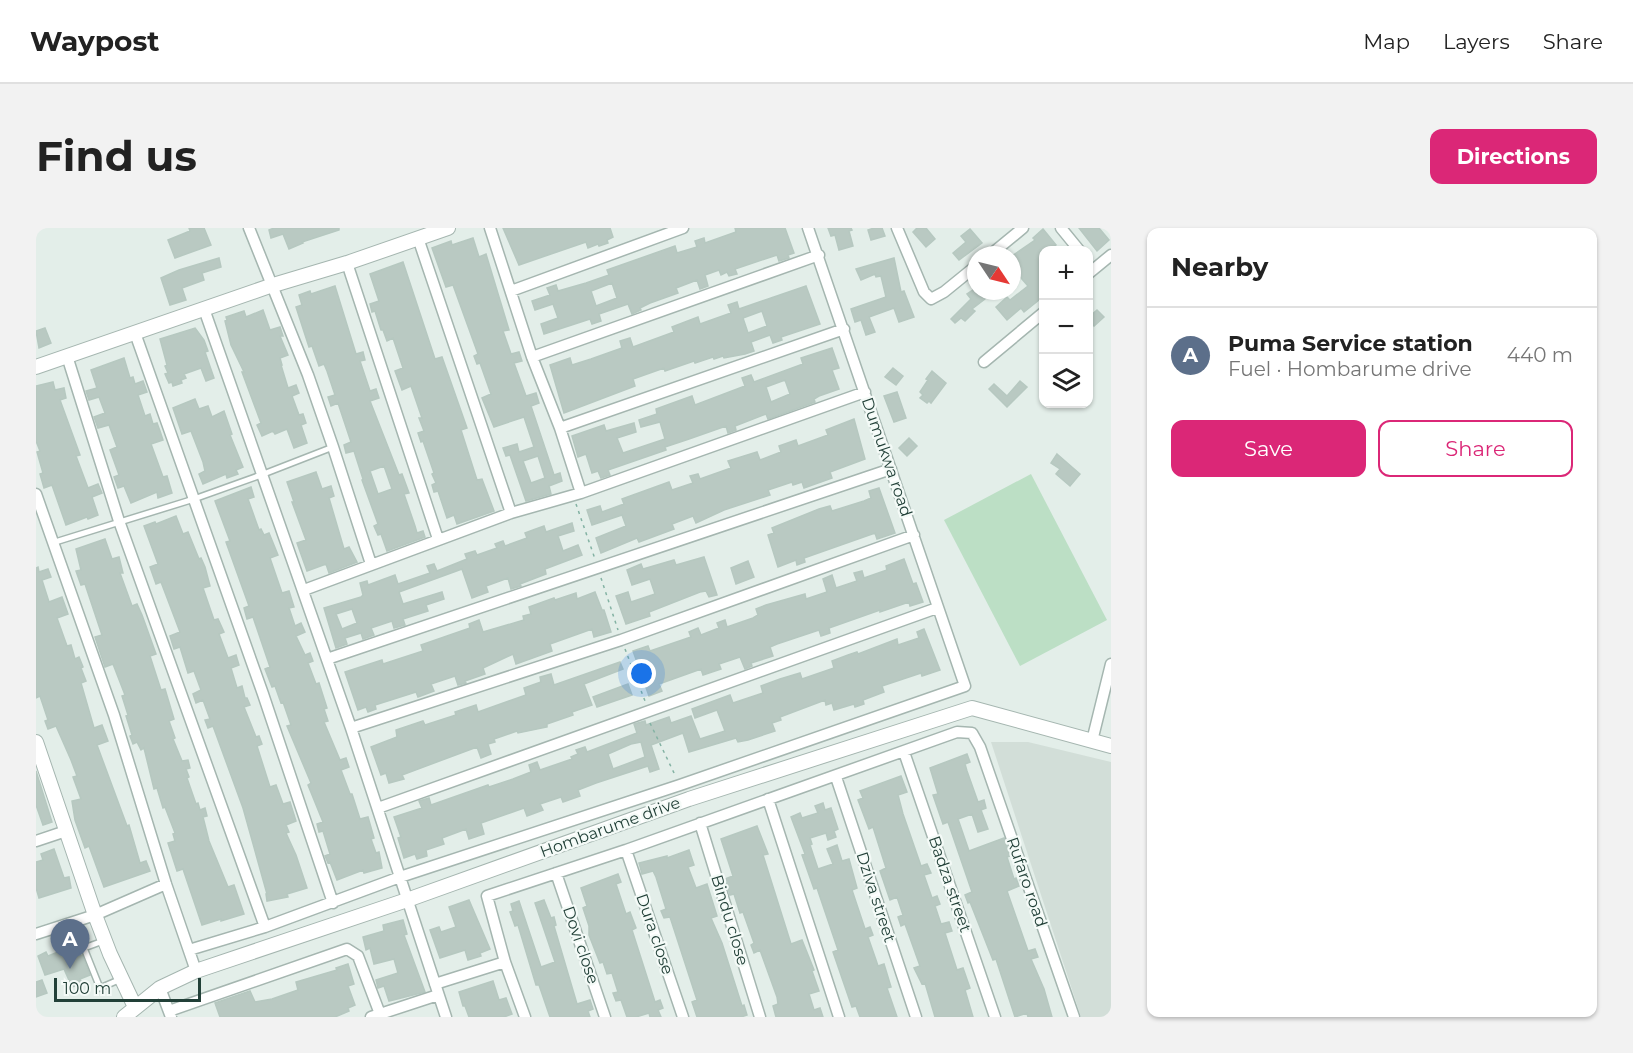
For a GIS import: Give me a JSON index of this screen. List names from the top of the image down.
{
  "streets": {
    "street": [
      "Dumukwa road",
      "Hombarume drive",
      "Rufaro road",
      "Badza street",
      "Dziva street",
      "Bindu close",
      "Dura close",
      "Dovi close"
    ]
  },
  "crossings": [
    ["Rufaro road", "Badza street"]
  ],
  "scale_bar": "100 m",
  "north": "bottom right",
  "page": {
    "header": "Waypost",
    "nav": ["Map", "Layers", "Share"],
    "buttons": [
      "Directions",
      ["Save", "Share"]
    ],
    "title": "Find us",
    "heading": "Nearby",
    "map_buttons": ["+", "−"],
    "list": [
      {
        "mark": "A",
        "name": "Puma Service station",
        "note": "Fuel · Hombarume drive",
        "value": "440 m"
      }
    ],
    "pins": "A",
    "scale": "100 m"
  }
}
